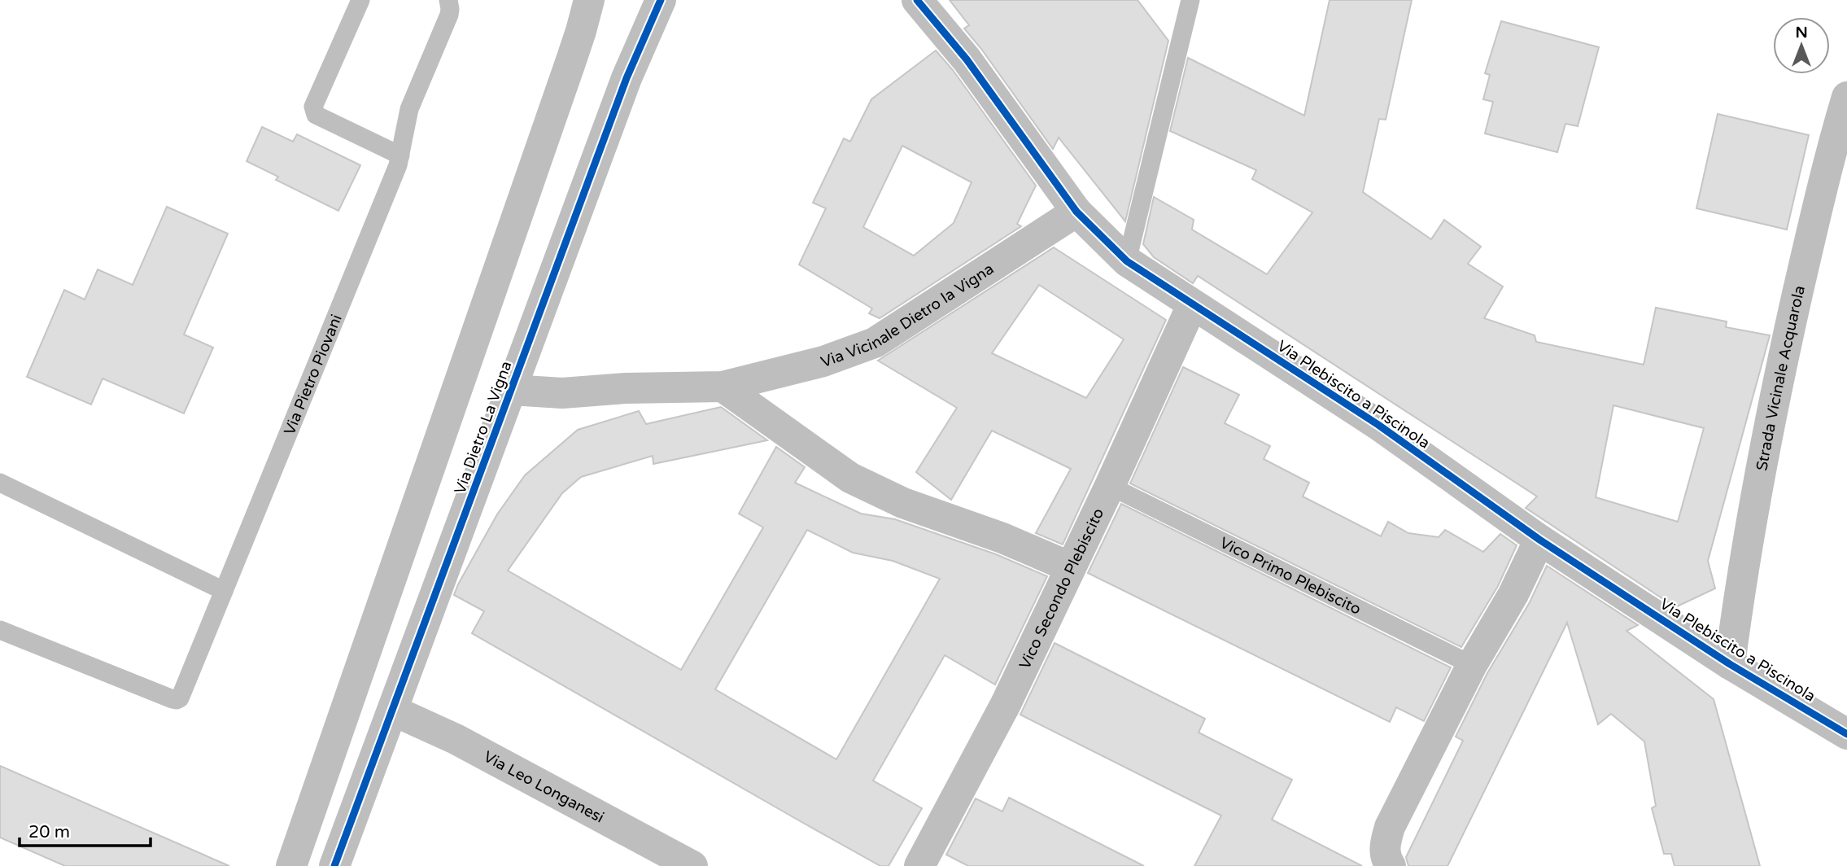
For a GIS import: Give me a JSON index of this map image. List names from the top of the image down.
{
  "streets": {
    "street": [
      "Via Vicinale Dietro la Vigna",
      "Strada Vicinale Acquarola",
      "Via Plebiscito a Piscinola",
      "Via Dietro La Vigna",
      "Vico Secondo Plebiscito",
      "Via Leo Longanesi"
    ],
    "lane": ["Via Pietro Piovani", "Vico Primo Plebiscito"]
  },
  "crossings": [
    ["Via Vicinale Dietro la Vigna", "Via Plebiscito a Piscinola"],
    ["Via Vicinale Dietro la Vigna", "Via Dietro La Vigna"],
    ["Strada Vicinale Acquarola", "Via Plebiscito a Piscinola"],
    ["Via Plebiscito a Piscinola", "Vico Secondo Plebiscito"],
    ["Via Dietro La Vigna", "Via Leo Longanesi"],
    ["Vico Primo Plebiscito", "Vico Secondo Plebiscito"]
  ],
  "scale_bar": "20 m",
  "north": "top"
}
